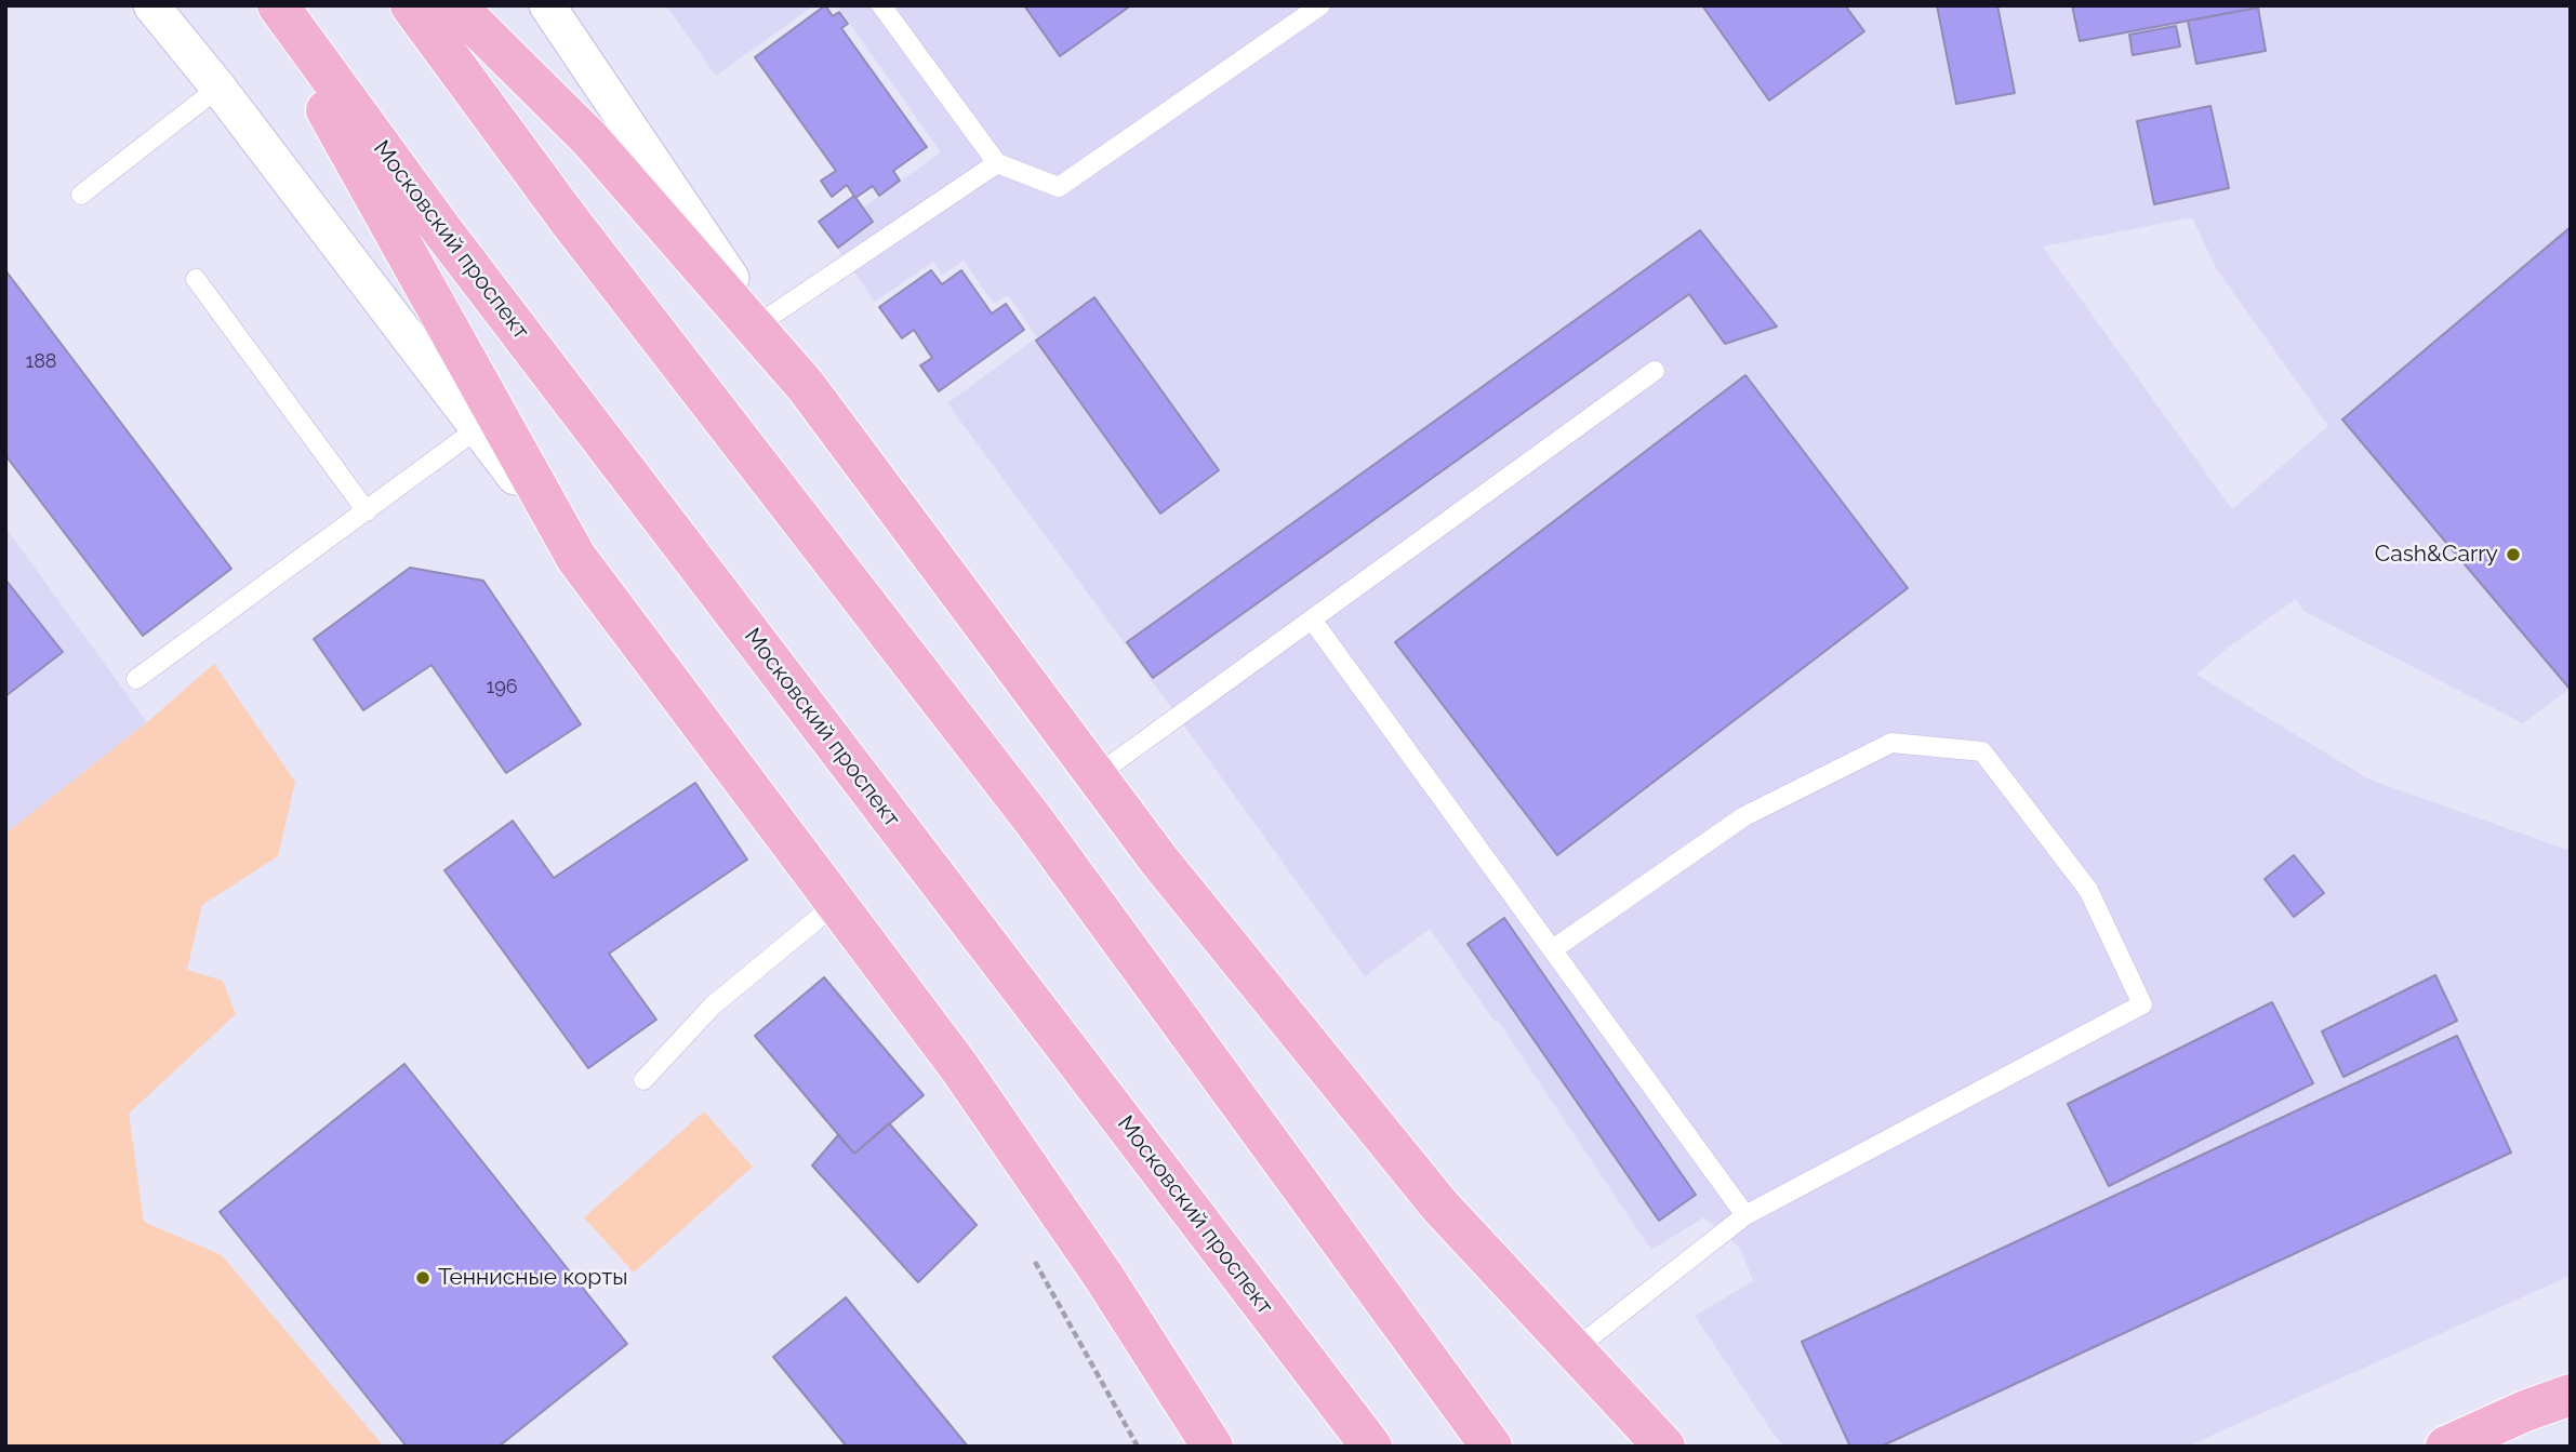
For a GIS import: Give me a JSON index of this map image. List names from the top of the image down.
{
  "streets": {
    "main road": ["Московский проспект"]
  },
  "places": ["Cash&Carry", "Теннисные корты"],
  "house_numbers": ["188", "196"]
}
